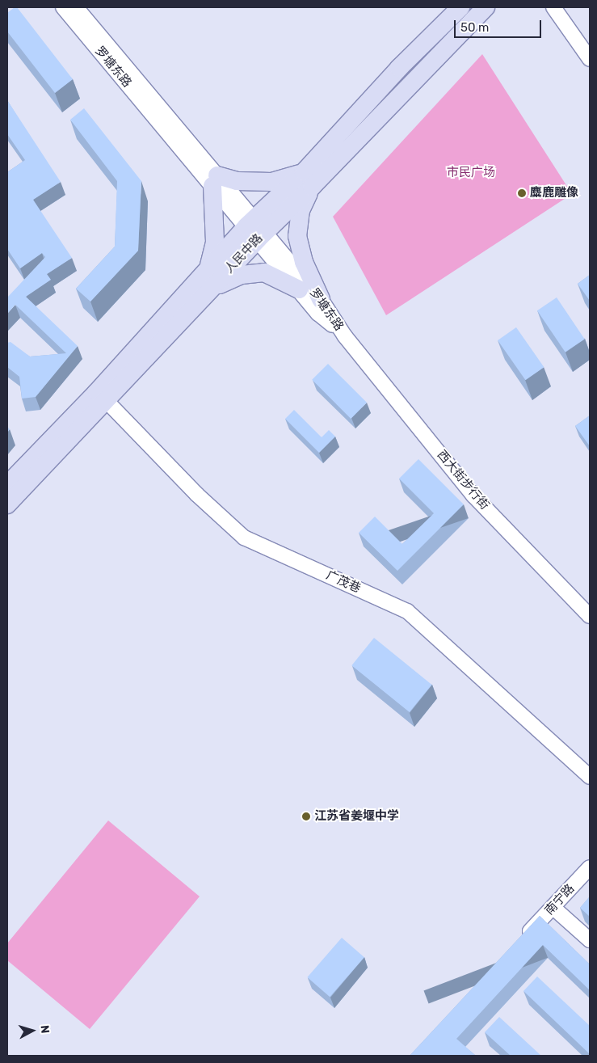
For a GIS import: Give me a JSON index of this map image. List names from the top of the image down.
{
  "streets": {
    "main road": ["人民中路"],
    "street": [
      "罗塘东路",
      "西大街步行街",
      "广茂巷",
      "南宁路"
    ]
  },
  "crossings": [
    ["罗塘东路", "人民中路"],
    ["罗塘东路", "西大街步行街"],
    ["人民中路", "广茂巷"]
  ],
  "parks": ["市民广场"],
  "places": ["麋鹿雕像", "江苏省姜堰中学"],
  "scale_bar": "50 m",
  "north": "right"
}
